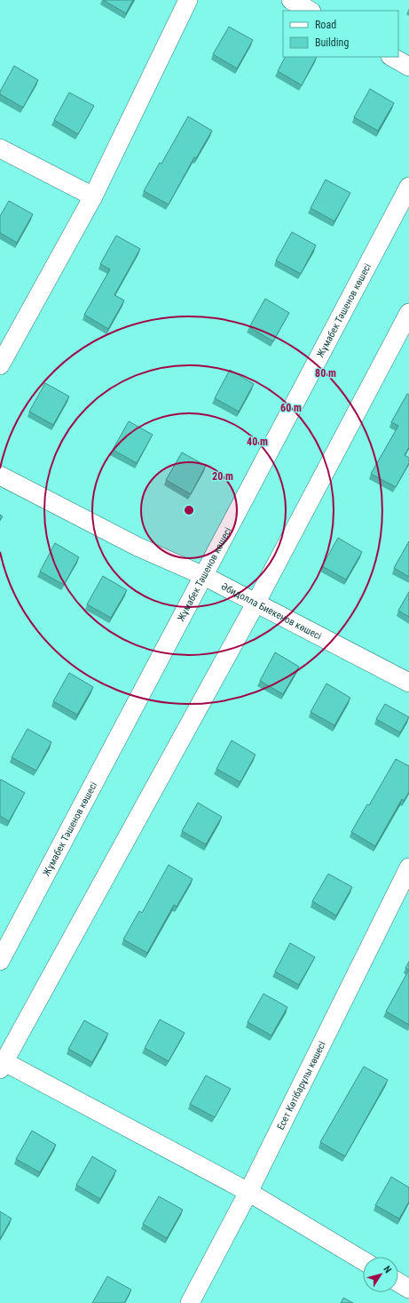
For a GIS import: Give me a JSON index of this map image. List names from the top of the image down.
{
  "streets": {
    "street": ["Жұмабек Тәшенов көшесі", "Әбидолла Биекенов көшесі", "Есет Көтібарұлы көшесі"]
  },
  "crossings": [
    ["Жұмабек Тәшенов көшесі", "Әбидолла Биекенов көшесі"]
  ],
  "legend": ["Road", "Building"],
  "north": "top right",
  "rings": [
    "80 m",
    "60 m",
    "40 m",
    "20 m"
  ]
}
